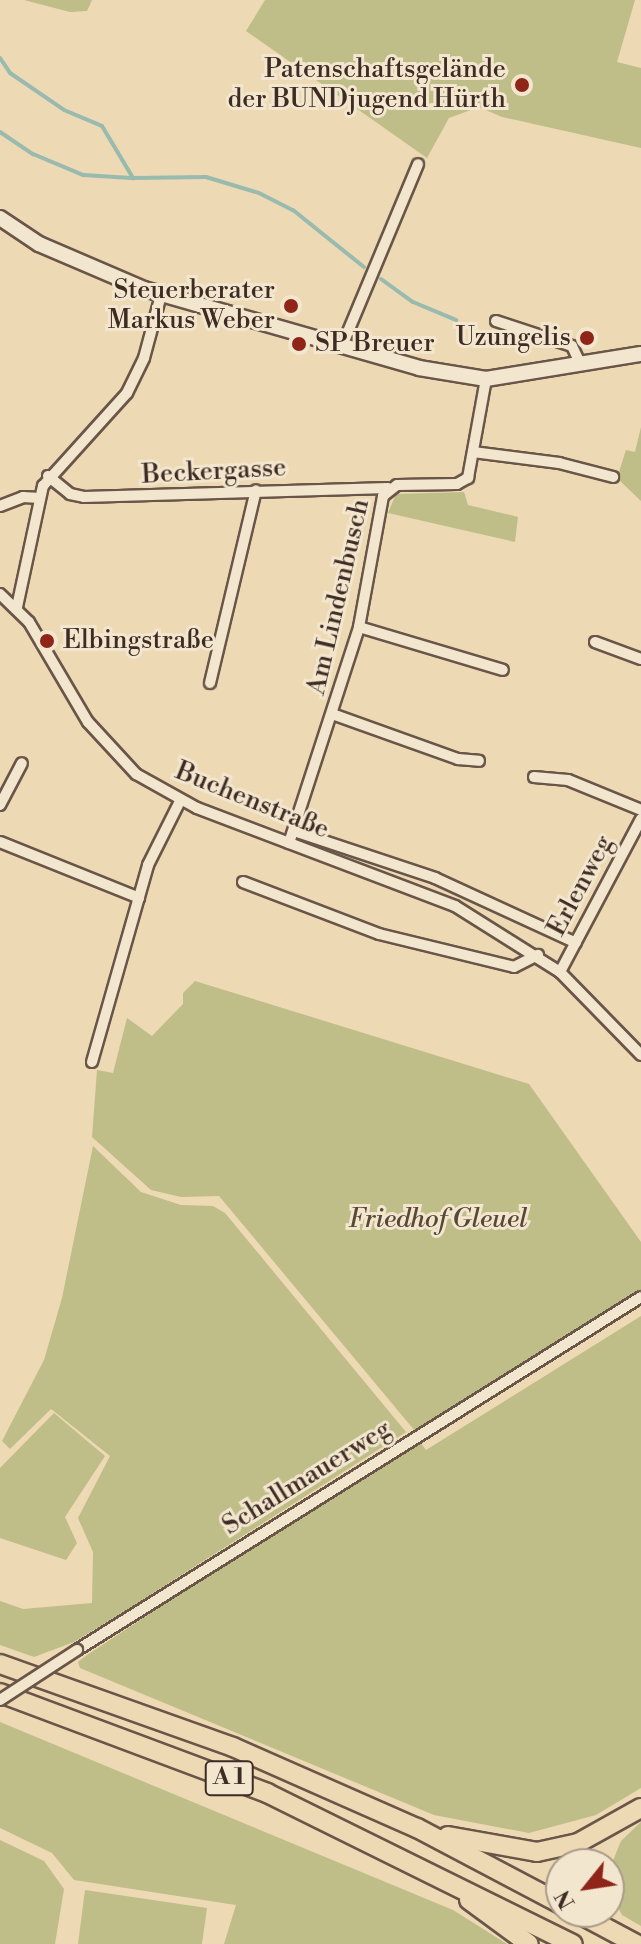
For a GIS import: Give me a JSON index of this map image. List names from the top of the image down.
{
  "streets": {
    "highway": ["A 1"],
    "street": [
      "Beckergasse",
      "Am Lindenbusch",
      "Buchenstraße",
      "Erlenweg",
      "Schallmauerweg"
    ]
  },
  "crossings": [
    ["Beckergasse", "Am Lindenbusch"],
    ["Am Lindenbusch", "Buchenstraße"],
    ["Buchenstraße", "Erlenweg"]
  ],
  "parks": ["Friedhof Gleuel"],
  "places": [
    "Patenschaftsgelände der BUNDjugend Hürth",
    "Steuerberater Markus Weber",
    "Uzungelis",
    "SP Breuer",
    "Elbingstraße"
  ],
  "north": "bottom left"
}
